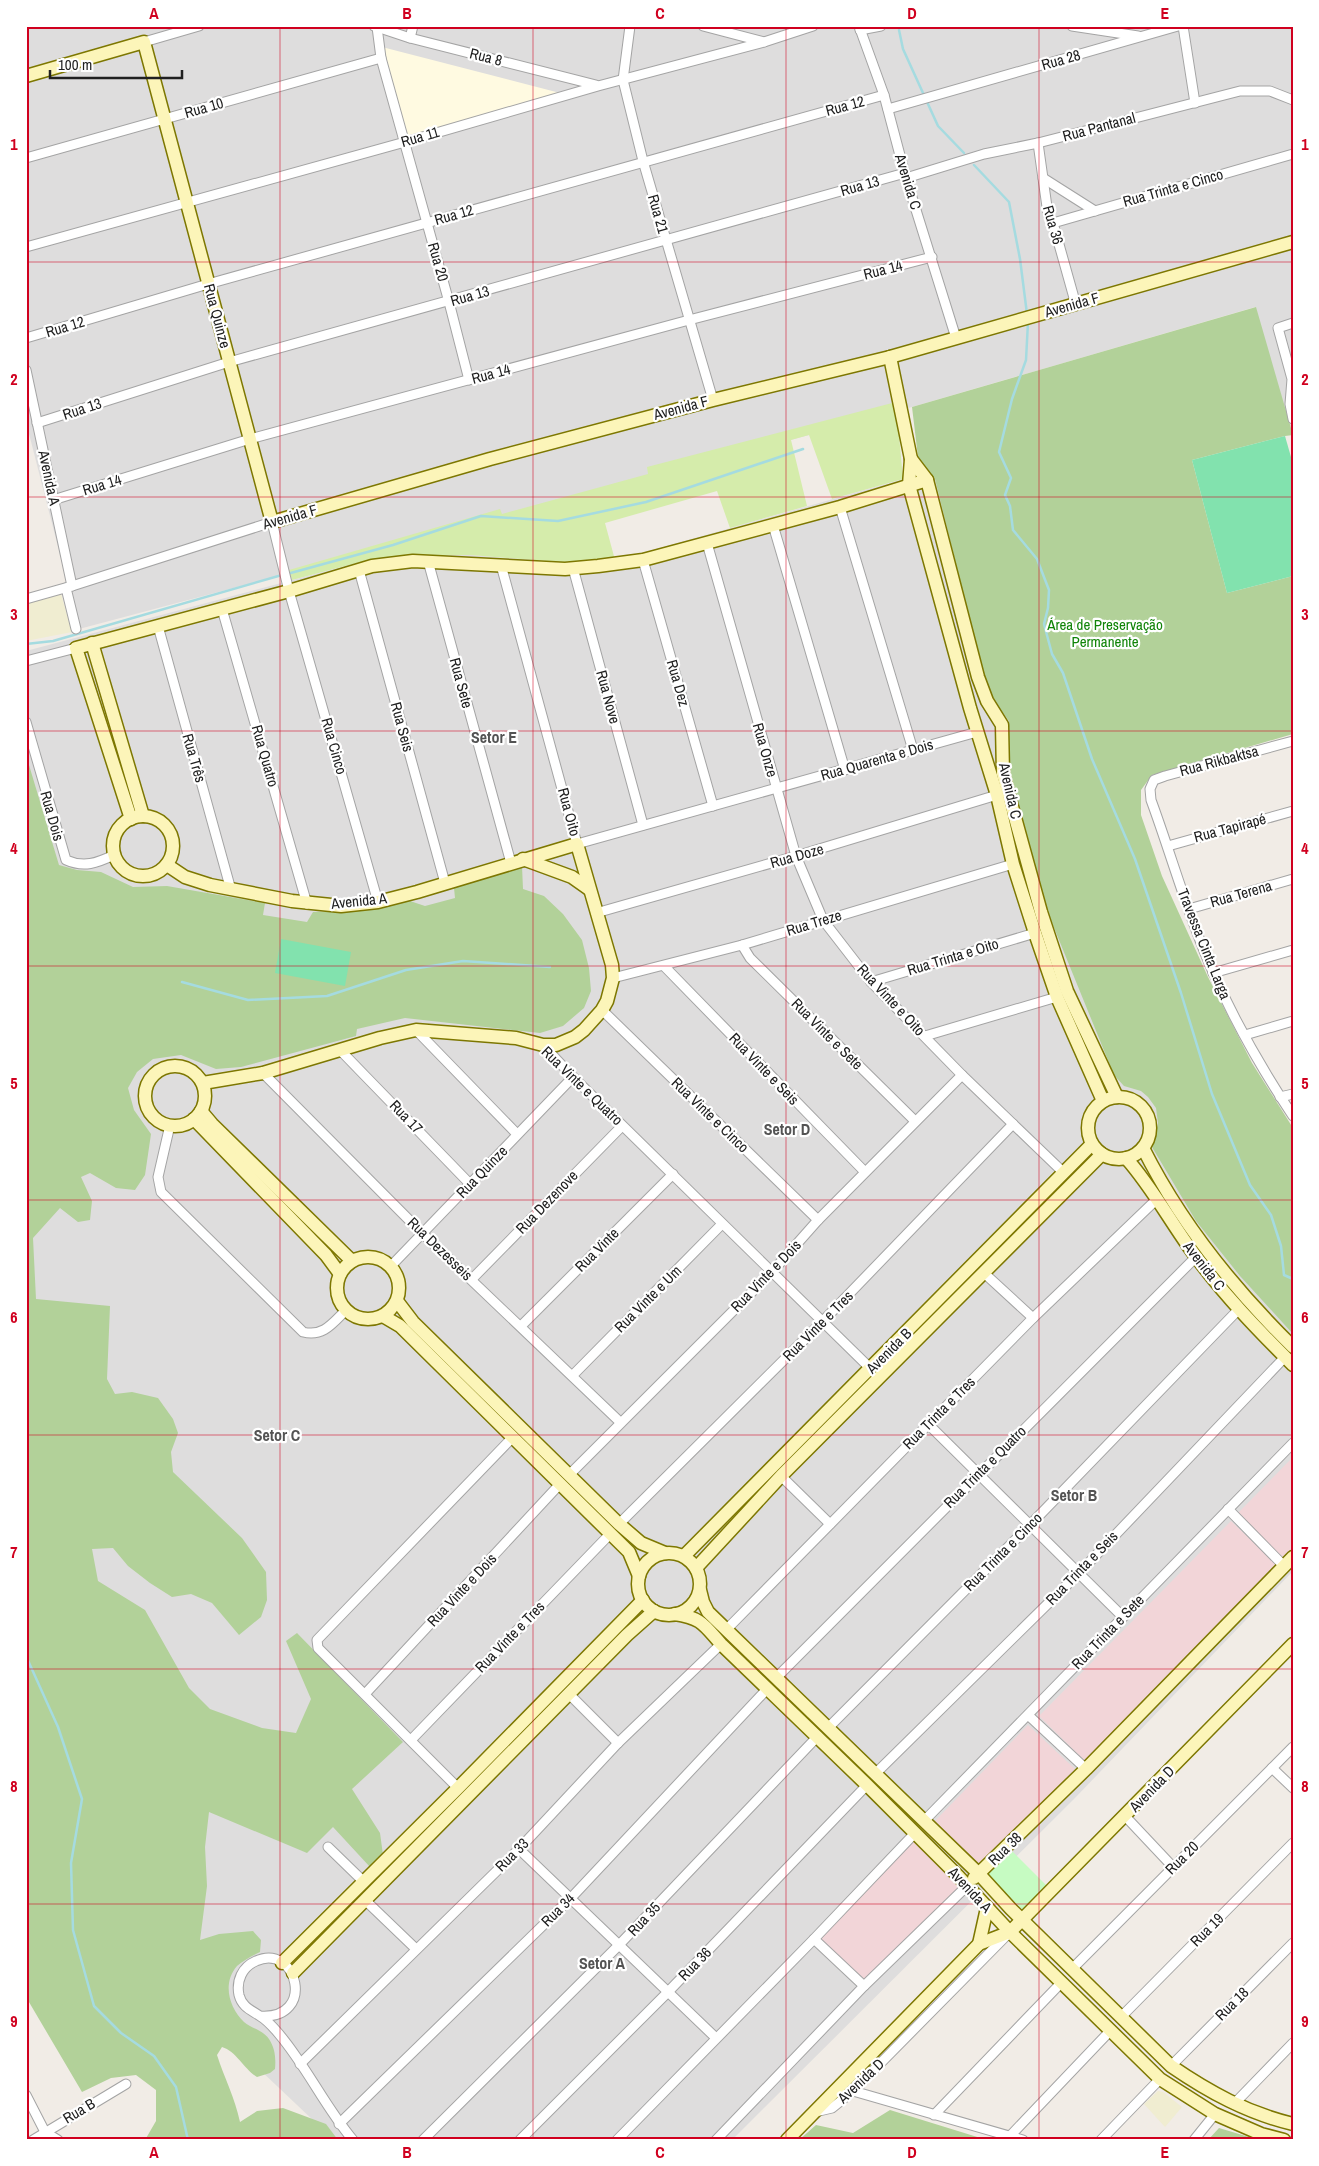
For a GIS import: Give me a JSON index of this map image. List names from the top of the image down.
{
  "streets": {
    "street": [
      "Rua 8",
      "Rua 28",
      "Rua 12",
      "Rua 10",
      "Rua Pantanal",
      "Rua 11",
      "Avenida C",
      "Rua 13",
      "Rua Trinta e Cinco",
      "Rua 21",
      "Rua 36",
      "Rua 20",
      "Rua 14",
      "Avenida F",
      "Rua Quinze",
      "Avenida A",
      "Rua Sete",
      "Rua Dez",
      "Rua Nove",
      "Rua Seis",
      "Rua Cinco",
      "Rua Onze",
      "Rua Quatro",
      "Rua Três",
      "Rua Quarenta e Dois",
      "Rua Rikbaktsa",
      "Rua Oito",
      "Rua Dois",
      "Rua Tapirapé",
      "Rua Doze",
      "Rua Terena",
      "Rua Treze",
      "Travessa Cinta Larga",
      "Rua Trinta e Oito",
      "Rua Vinte e Oito",
      "Rua Vinte e Sete",
      "Rua Vinte e Seis",
      "Rua Vinte e Quatro",
      "Rua Vinte e Cinco",
      "Rua 17",
      "Rua Dezenove",
      "Rua Dezesseis",
      "Rua Vinte",
      "Rua Vinte e Dois",
      "Rua Vinte e Um",
      "Rua Vinte e Tres",
      "Avenida B",
      "Rua Trinta e Tres",
      "Rua Trinta e Quatro",
      "Rua Trinta e Seis",
      "Rua Trinta e Sete",
      "Avenida D",
      "Rua 38",
      "Rua 33",
      "Rua 34",
      "Rua 35",
      "Rua 19",
      "Rua 18",
      "Rua B"
    ]
  },
  "crossings": [
    ["Rua 8", "Rua 11"],
    ["Rua 8", "Rua 20"],
    ["Rua 28", "Avenida C"],
    ["Rua 12", "Avenida C"],
    ["Rua 12", "Rua 21"],
    ["Rua 12", "Rua 20"],
    ["Rua 12", "Rua Quinze"],
    ["Rua 10", "Rua 20"],
    ["Rua 10", "Rua Quinze"],
    ["Rua Pantanal", "Avenida C"],
    ["Rua Pantanal", "Rua 13"],
    ["Rua Pantanal", "Rua 36"],
    ["Rua 11", "Rua 21"],
    ["Rua 11", "Rua 20"],
    ["Rua 11", "Rua Quinze"],
    ["Avenida C", "Rua 13"],
    ["Avenida C", "Rua Trinta e Cinco"],
    ["Avenida C", "Rua 14"],
    ["Avenida C", "Avenida F"],
    ["Avenida C", "Rua Quarenta e Dois"],
    ["Avenida C", "Rua Doze"],
    ["Avenida C", "Rua Treze"],
    ["Avenida C", "Rua Trinta e Oito"],
    ["Avenida C", "Avenida B"],
    ["Avenida C", "Rua Trinta e Tres"],
    ["Avenida C", "Rua Trinta e Quatro"],
    ["Avenida C", "Rua Trinta e Seis"],
    ["Rua 13", "Rua 21"],
    ["Rua 13", "Rua 20"],
    ["Rua 13", "Rua Quinze"],
    ["Rua 13", "Avenida A"],
    ["Rua Trinta e Cinco", "Rua 36"],
    ["Rua Trinta e Cinco", "Avenida A"],
    ["Rua Trinta e Cinco", "Rua 35"],
    ["Rua 21", "Rua 14"],
    ["Rua 21", "Avenida F"],
    ["Rua 36", "Avenida F"],
    ["Rua 36", "Avenida A"],
    ["Rua 36", "Rua Trinta e Seis"],
    ["Rua 20", "Rua 14"],
    ["Rua 20", "Avenida A"],
    ["Rua 14", "Rua Quinze"],
    ["Rua 14", "Avenida A"],
    ["Avenida F", "Rua Quinze"],
    ["Avenida F", "Avenida A"],
    ["Rua Quinze", "Rua Cinco"],
    ["Rua Quinze", "Rua Vinte e Quatro"],
    ["Rua Quinze", "Rua 17"],
    ["Rua Quinze", "Rua Dezesseis"],
    ["Avenida A", "Rua Sete"],
    ["Avenida A", "Rua Seis"],
    ["Avenida A", "Rua Cinco"],
    ["Avenida A", "Rua Onze"],
    ["Avenida A", "Rua Quatro"],
    ["Avenida A", "Rua Três"],
    ["Avenida A", "Rua Oito"],
    ["Avenida A", "Rua Dois"],
    ["Avenida A", "Avenida B"],
    ["Avenida A", "Rua Trinta e Tres"],
    ["Avenida A", "Rua Trinta e Quatro"],
    ["Avenida A", "Rua Trinta e Seis"],
    ["Avenida A", "Rua Trinta e Sete"],
    ["Avenida A", "Avenida D"],
    ["Avenida A", "Rua 38"],
    ["Avenida A", "Rua 33"],
    ["Avenida A", "Rua 34"],
    ["Avenida A", "Rua 35"],
    ["Avenida A", "Rua 19"],
    ["Avenida A", "Rua 18"],
    ["Rua Dez", "Rua Onze"],
    ["Rua Nove", "Rua Onze"],
    ["Rua Onze", "Rua Quarenta e Dois"],
    ["Rua Onze", "Rua Oito"],
    ["Rua Onze", "Rua Vinte e Oito"],
    ["Rua Quarenta e Dois", "Rua Vinte e Oito"],
    ["Rua Rikbaktsa", "Travessa Cinta Larga"],
    ["Rua Oito", "Rua Doze"],
    ["Rua Oito", "Rua Treze"],
    ["Rua Oito", "Rua Vinte e Quatro"],
    ["Rua Oito", "Rua Vinte e Cinco"],
    ["Rua Tapirapé", "Travessa Cinta Larga"],
    ["Rua Doze", "Rua Vinte e Oito"],
    ["Rua Terena", "Travessa Cinta Larga"],
    ["Rua Treze", "Rua Vinte e Oito"],
    ["Rua Treze", "Rua Vinte e Sete"],
    ["Rua Treze", "Rua Vinte e Seis"],
    ["Rua Trinta e Oito", "Rua Vinte e Oito"],
    ["Rua Vinte e Oito", "Rua Vinte e Dois"],
    ["Rua Vinte e Oito", "Rua Vinte e Tres"],
    ["Rua Vinte e Oito", "Avenida B"],
    ["Rua Vinte e Sete", "Rua Vinte e Dois"],
    ["Rua Vinte e Seis", "Rua Vinte e Dois"],
    ["Rua Vinte e Quatro", "Rua 17"],
    ["Rua Vinte e Quatro", "Rua Dezenove"],
    ["Rua Vinte e Quatro", "Rua Dezesseis"],
    ["Rua Vinte e Quatro", "Rua Vinte"],
    ["Rua Vinte e Quatro", "Rua Vinte e Dois"],
    ["Rua Vinte e Quatro", "Rua Vinte e Um"],
    ["Rua Vinte e Quatro", "Rua Vinte e Tres"],
    ["Rua Vinte e Quatro", "Avenida B"],
    ["Rua Vinte e Cinco", "Rua Vinte e Dois"],
    ["Rua Dezenove", "Rua Dezesseis"],
    ["Rua Dezesseis", "Rua Vinte"],
    ["Rua Dezesseis", "Rua Vinte e Dois"],
    ["Rua Dezesseis", "Rua Vinte e Um"],
    ["Rua Trinta e Quatro", "Rua 34"]
  ],
  "districts": [
    "Setor E",
    "Setor D",
    "Setor C",
    "Setor B",
    "Setor A"
  ],
  "parks": ["Área de Preservação Permanente"],
  "scale_bar": "100 m",
  "grid": {
    "columns": [
      "A",
      "B",
      "C",
      "D",
      "E"
    ],
    "rows": [
      "1",
      "2",
      "3",
      "4",
      "5",
      "6",
      "7",
      "8",
      "9"
    ]
  }
}
